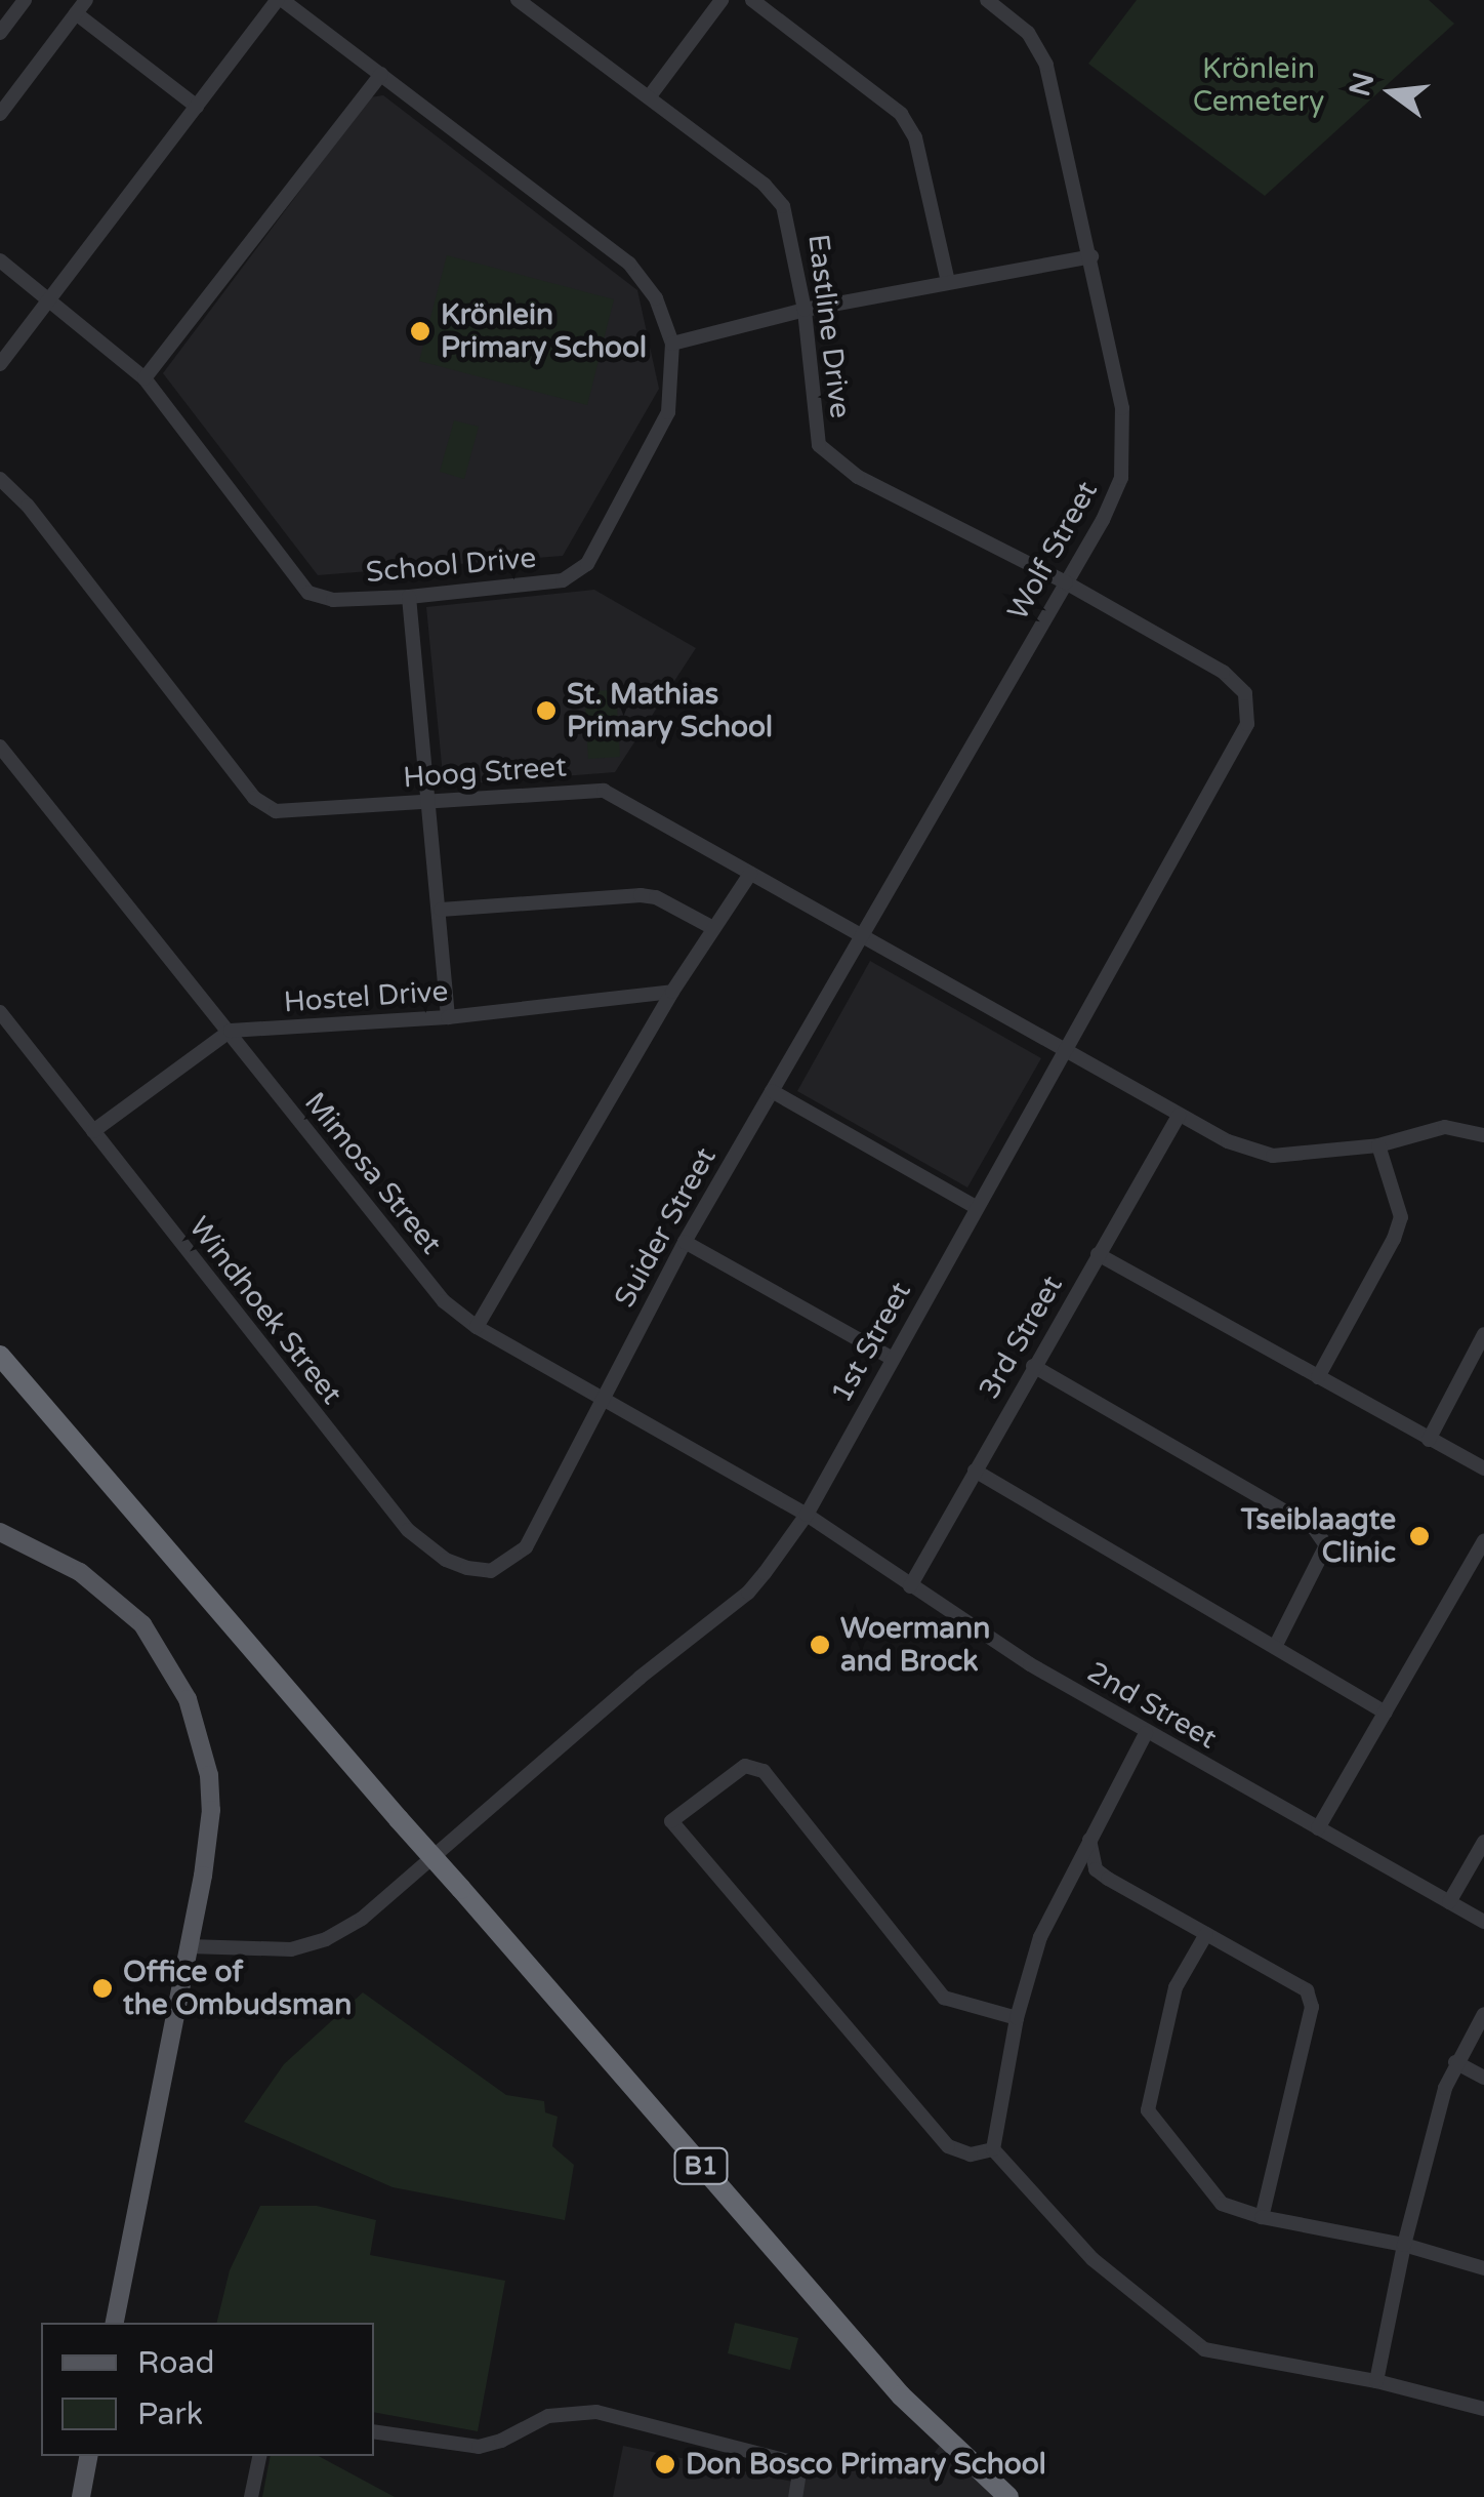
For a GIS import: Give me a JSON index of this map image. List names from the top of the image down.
{
  "streets": {
    "highway": ["B1"],
    "street": [
      "Eastline Drive",
      "Wolf Street",
      "School Drive",
      "Hoog Street",
      "Hostel Drive",
      "Mimosa Street",
      "Suider Street",
      "Windhoek Street",
      "3rd Street",
      "1st Street",
      "2nd Street"
    ]
  },
  "crossings": [
    ["Eastline Drive", "Wolf Street"],
    ["Eastline Drive", "1st Street"],
    ["Wolf Street", "Hoog Street"],
    ["Wolf Street", "Suider Street"],
    ["Wolf Street", "1st Street"],
    ["Hoog Street", "Suider Street"],
    ["Hoog Street", "3rd Street"],
    ["Hoog Street", "1st Street"],
    ["Hostel Drive", "Mimosa Street"],
    ["Mimosa Street", "Suider Street"],
    ["Mimosa Street", "1st Street"],
    ["Mimosa Street", "2nd Street"],
    ["Suider Street", "Windhoek Street"],
    ["3rd Street", "2nd Street"],
    ["1st Street", "2nd Street"]
  ],
  "parks": ["Krönlein Cemetery"],
  "places": [
    "Krönlein Primary School",
    "St. Mathias Primary School",
    "Tseiblaagte Clinic",
    "Woermann and Brock",
    "Office of the Ombudsman",
    "Don Bosco Primary School"
  ],
  "legend": ["Road", "Park"],
  "north": "left"
}
